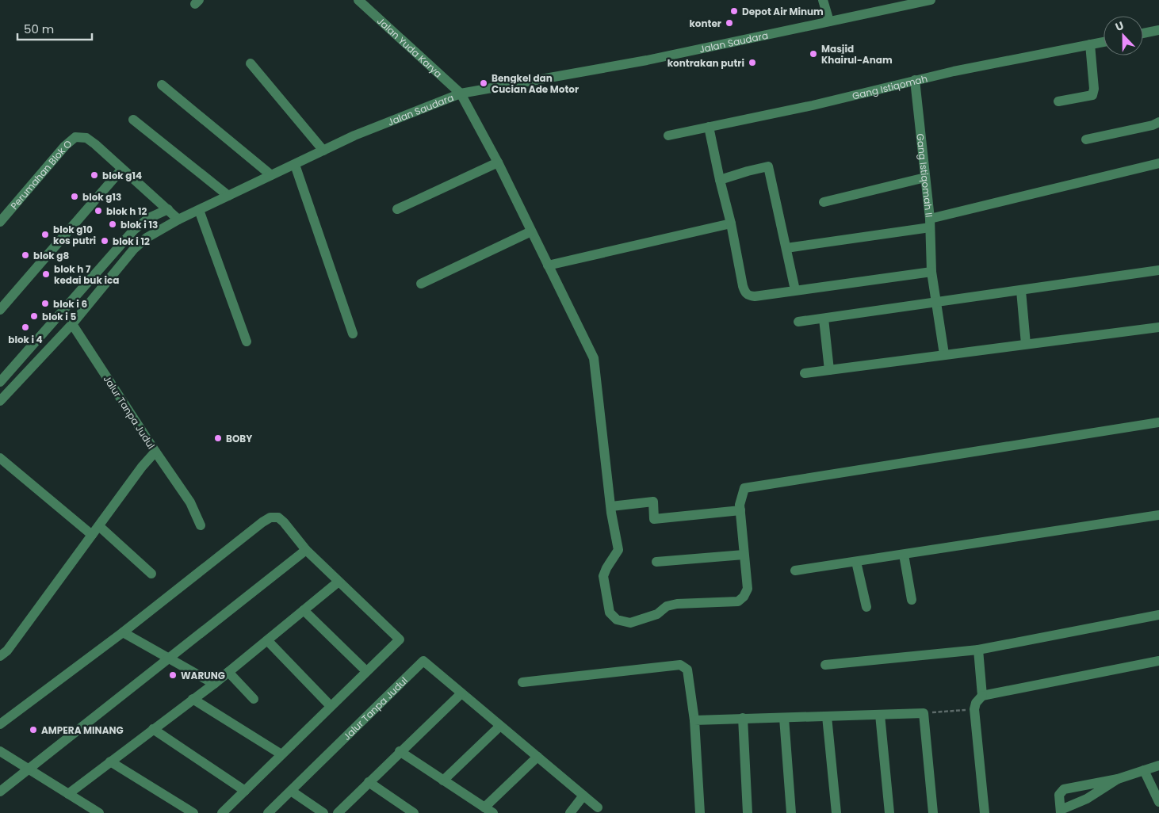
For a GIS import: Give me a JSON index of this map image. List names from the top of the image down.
{
  "streets": {
    "street": [
      "Jalan Saudara",
      "Jalan Yuda Karya",
      "Gang Istiqomah",
      "Perumahan Blok O",
      "Gang Istiqomah II",
      "Jalur Tanpa Judul"
    ]
  },
  "crossings": [
    ["Jalan Saudara", "Jalan Yuda Karya"],
    ["Jalan Saudara", "Jalur Tanpa Judul"],
    ["Gang Istiqomah", "Gang Istiqomah II"]
  ],
  "places": [
    "Depot Air Minum",
    "konter",
    "Masjid Khairul-Anam",
    "kontrakan putri",
    "Bengkel dan Cucian Ade Motor",
    "blok g14",
    "blok g13",
    "blok h 12",
    "blok i 13",
    "blok g10 kos putri",
    "blok i 12",
    "blok g8",
    "blok h 7 kedai buk ica",
    "blok i 6",
    "blok i 5",
    "blok i 4",
    "BOBY",
    "WARUNG",
    "AMPERA MINANG"
  ],
  "scale_bar": "50 m",
  "north": "top"
}
